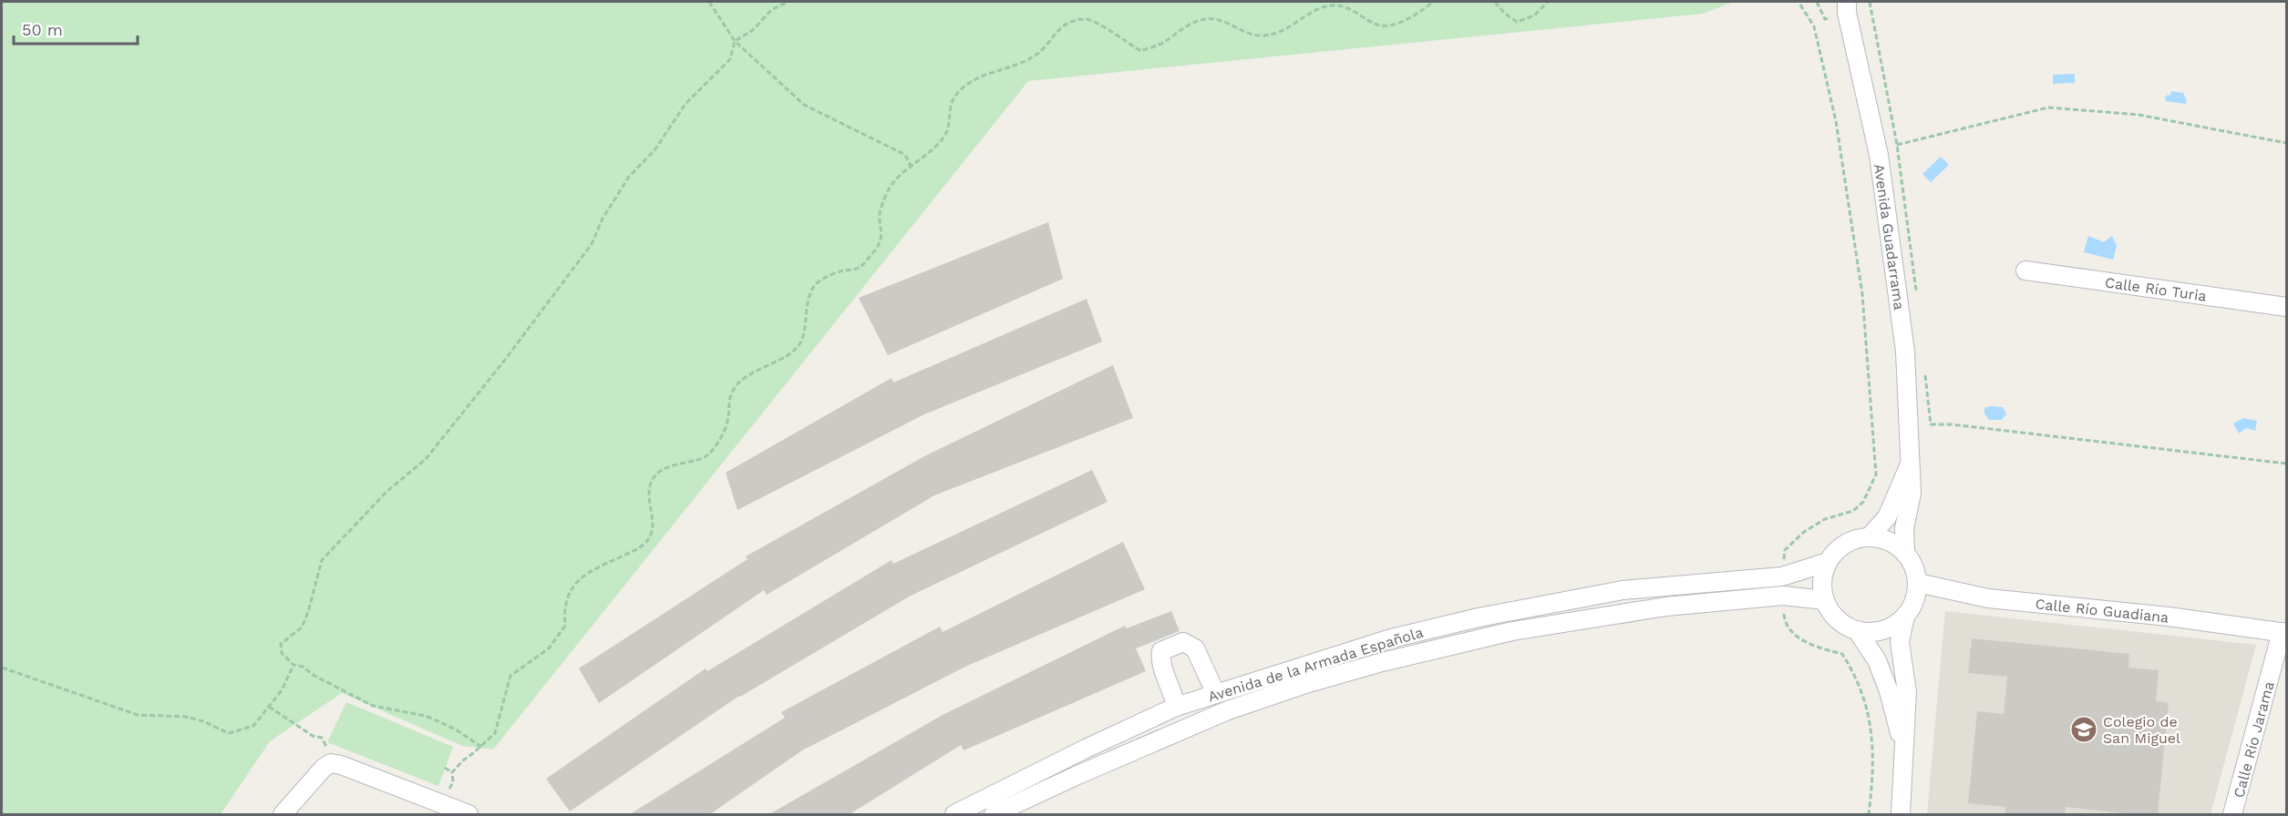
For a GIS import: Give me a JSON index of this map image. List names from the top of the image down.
{
  "streets": {
    "street": [
      "Avenida Guadarrama",
      "Calle Río Turia",
      "Calle Río Guadiana",
      "Avenida de la Armada Española",
      "Calle Río Jarama"
    ]
  },
  "crossings": [
    ["Avenida Guadarrama", "Calle Río Guadiana"],
    ["Avenida Guadarrama", "Avenida de la Armada Española"],
    ["Calle Río Guadiana", "Avenida de la Armada Española"],
    ["Calle Río Guadiana", "Calle Río Jarama"]
  ],
  "places": {
    "school or university": ["Colegio de San Miguel"]
  },
  "scale_bar": "50 m"
}
